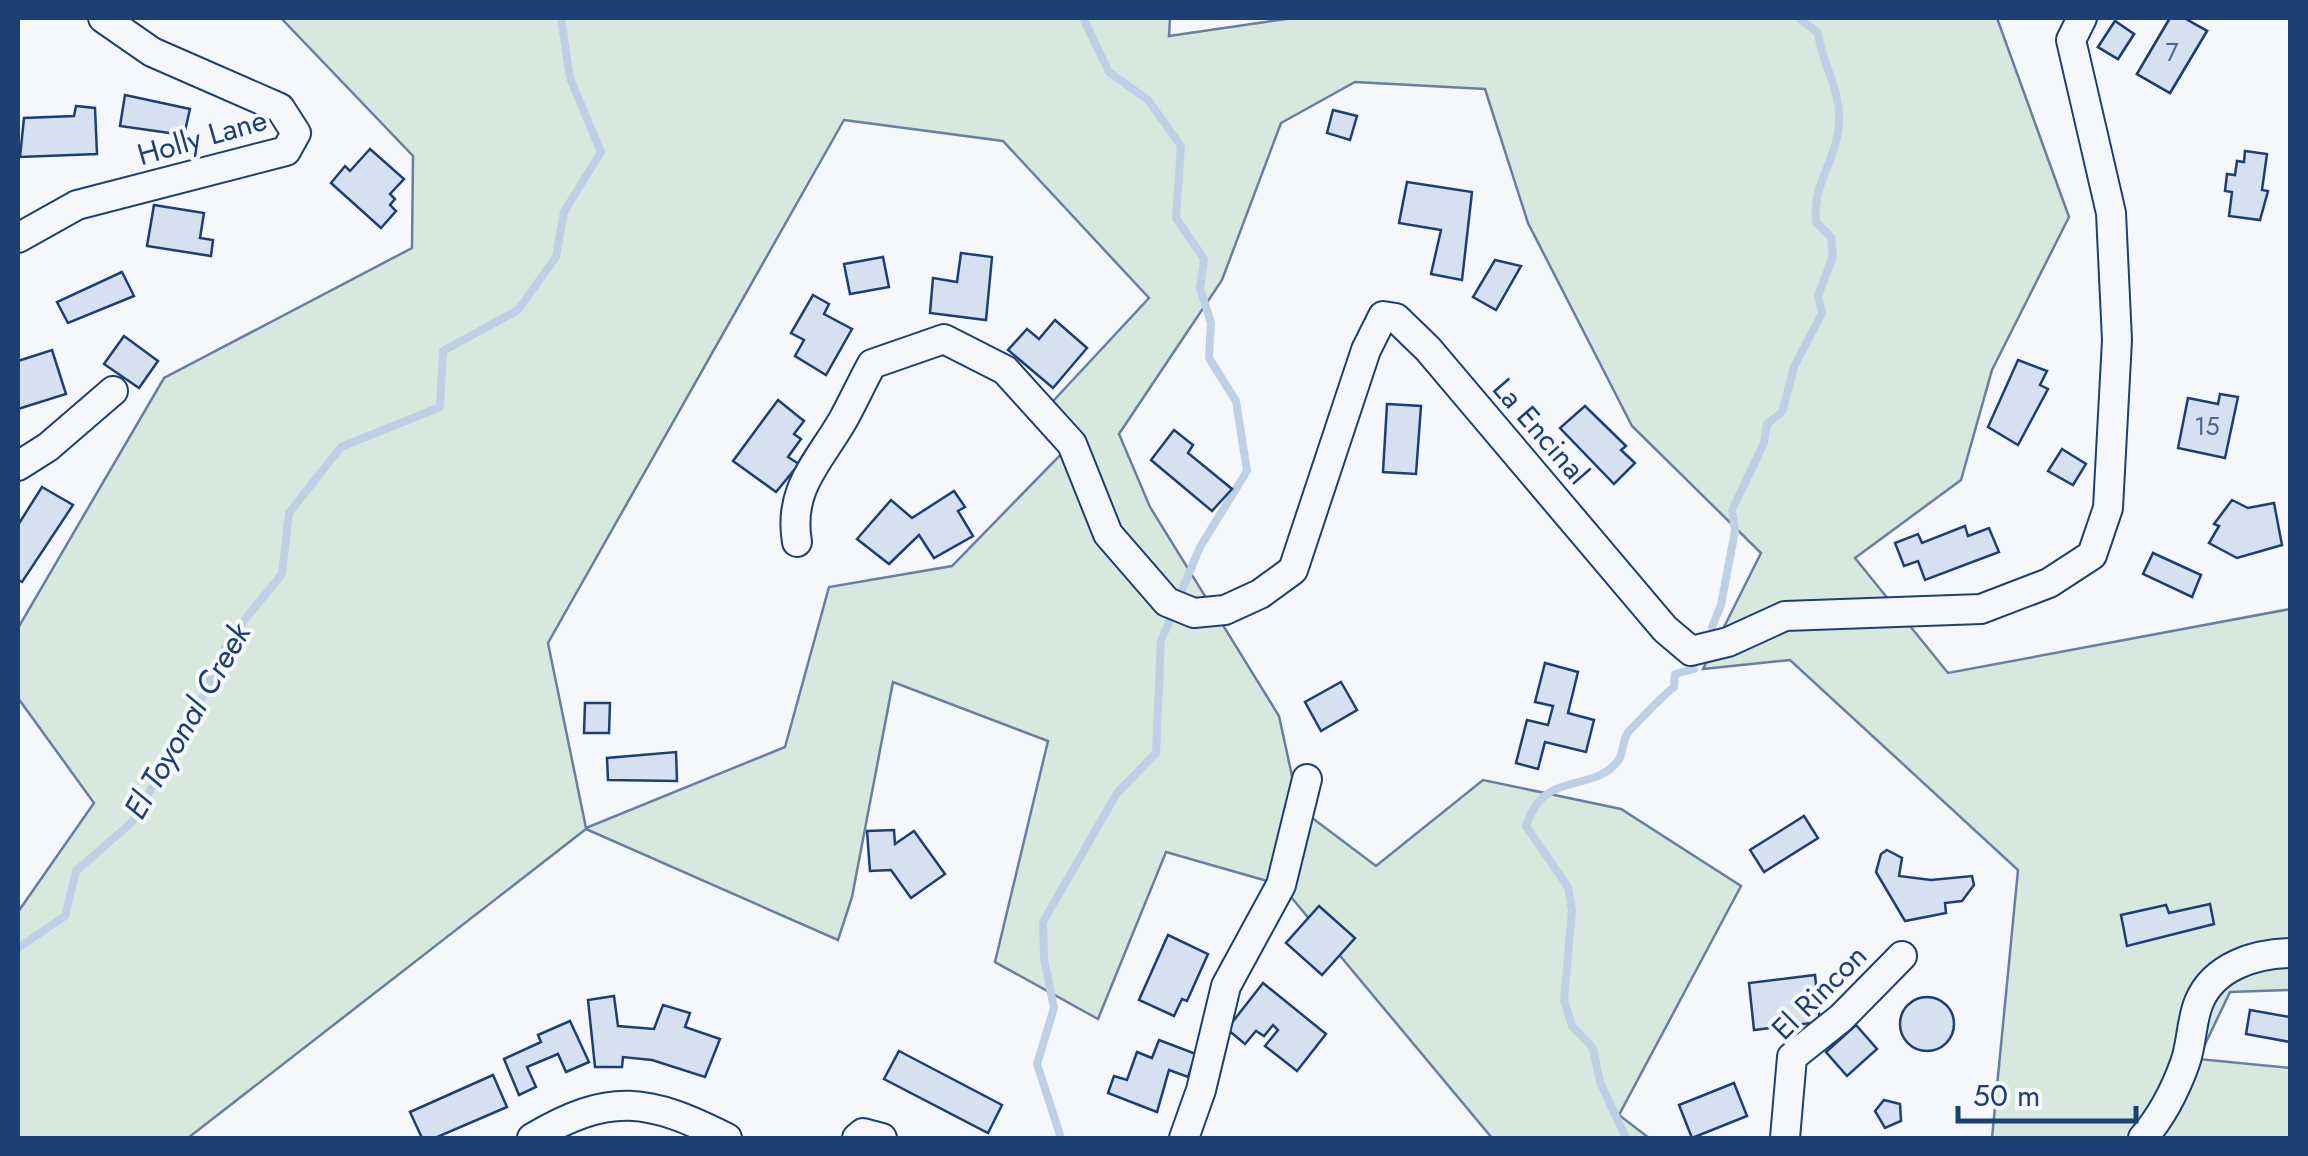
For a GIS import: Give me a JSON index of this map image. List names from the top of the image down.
{
  "streets": {
    "street": ["Holly Lane", "La Encinal", "El Rincon"]
  },
  "water": ["El Toyonal Creek"],
  "house_numbers": ["7", "15"],
  "scale_bar": "50 m"
}
